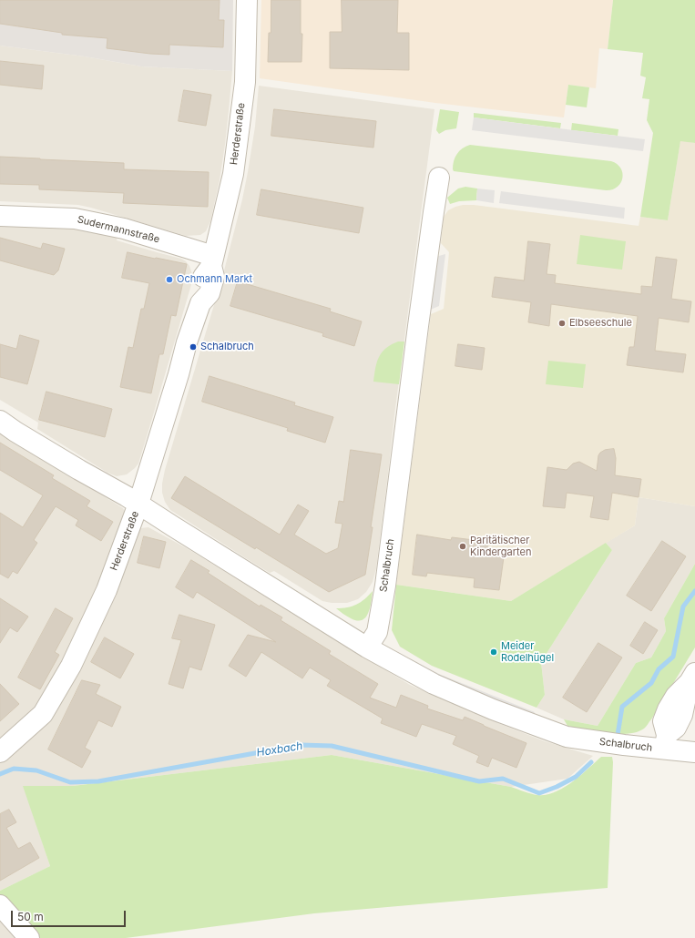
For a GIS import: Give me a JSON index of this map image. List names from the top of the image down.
{
  "streets": {
    "street": ["Herderstraße", "Sudermannstraße", "Schalbruch"]
  },
  "crossings": [
    ["Herderstraße", "Sudermannstraße"],
    ["Herderstraße", "Schalbruch"]
  ],
  "water": ["Hoxbach"],
  "places": [
    "Ochmann Markt",
    "Elbseeschule",
    "Schalbruch",
    "Paritätischer Kindergarten",
    "Meider Rodelhügel"
  ],
  "scale_bar": "50 m"
}
